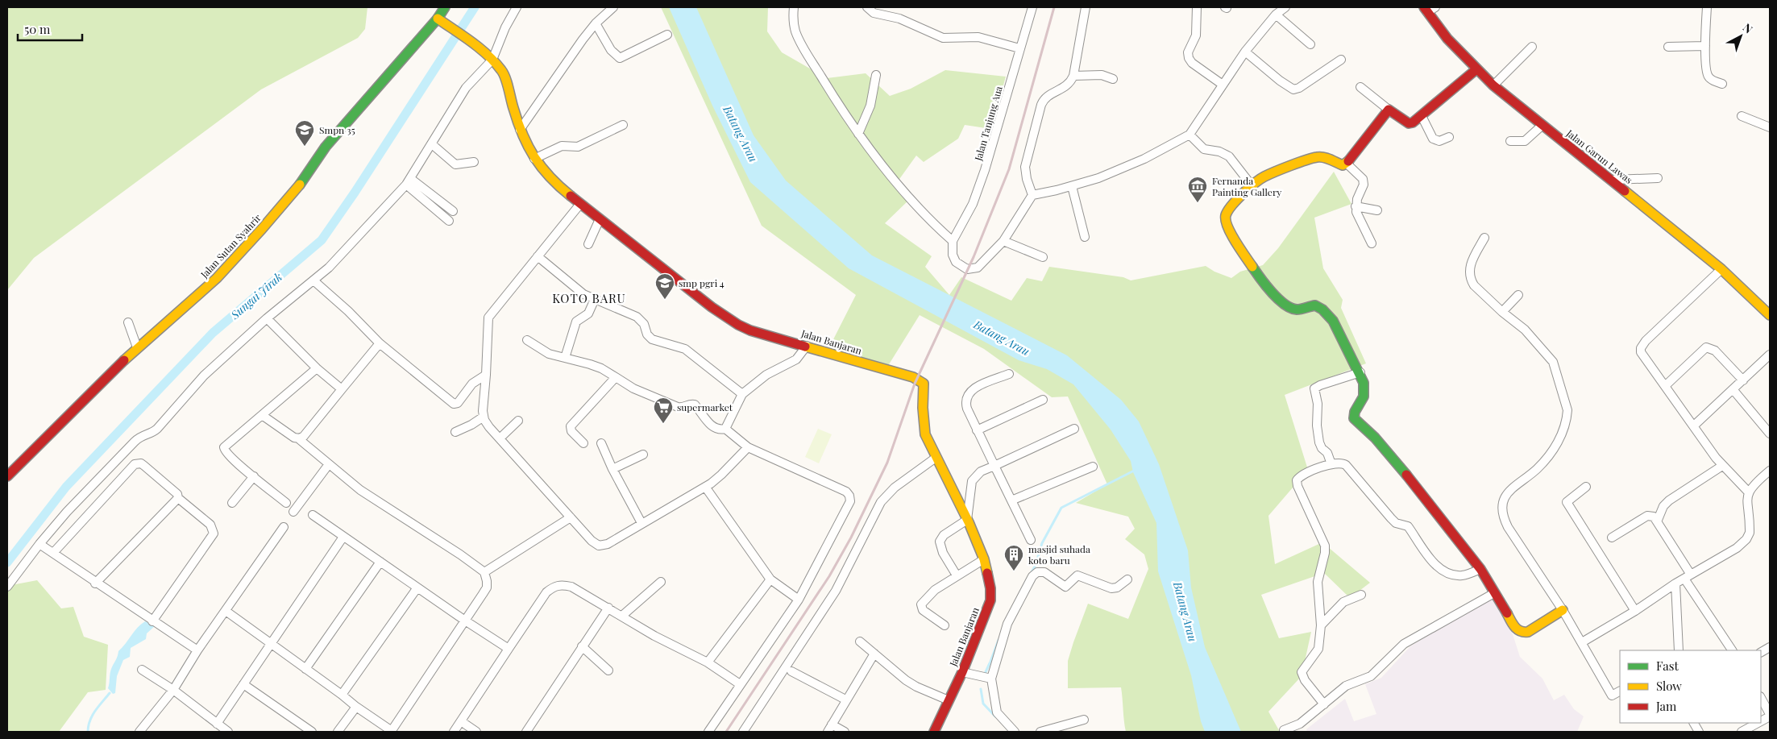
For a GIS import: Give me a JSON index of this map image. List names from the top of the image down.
{
  "streets": {
    "street": [
      "Jalan Tanjung Aua",
      "Jalan Garun Lawas",
      "Jalan Sutan Syahrir",
      "Jalan Banjaran"
    ]
  },
  "crossings": [
    ["Jalan Sutan Syahrir", "Jalan Banjaran"]
  ],
  "districts": ["KOTO BARU"],
  "water": ["Batang Arau", "Sungai Jirak"],
  "places": {
    "school or university": ["Smpn 35", "smp pgri 4"],
    "museum": ["Fernanda Painting Gallery"],
    "supermarket": ["supermarket"],
    "building": ["masjid suhada koto baru"]
  },
  "legend": ["Fast", "Slow", "Jam"],
  "scale_bar": "50 m",
  "north": "top right"
}
